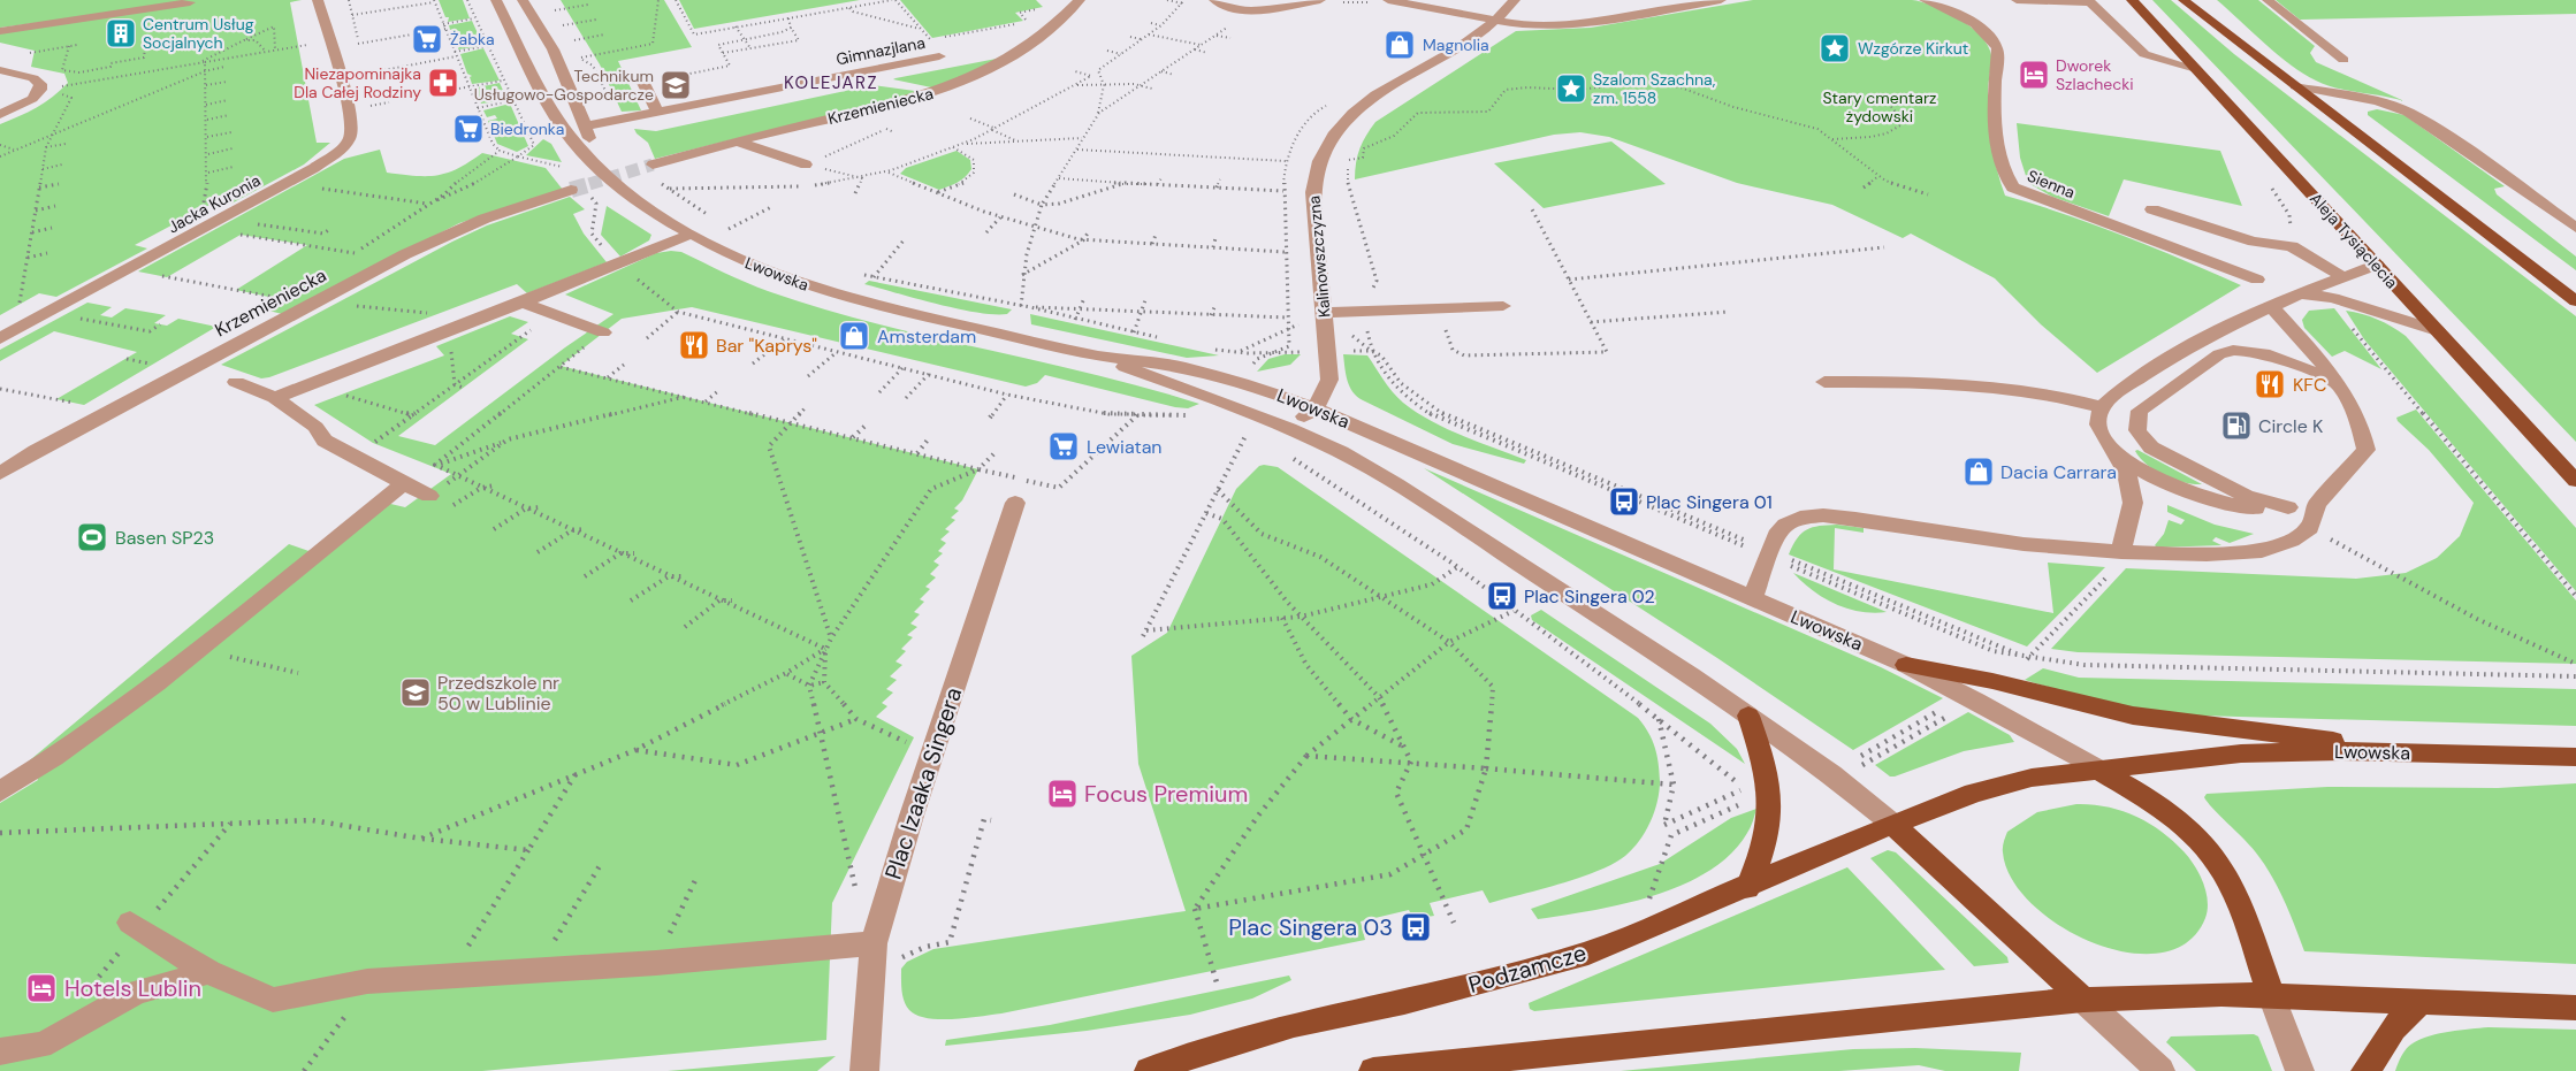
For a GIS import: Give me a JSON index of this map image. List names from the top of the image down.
{
  "streets": {
    "main road": ["Aleja Tysiąclecia", "Lwowska", "Podzamcze"],
    "street": [
      "Gimnazjlana",
      "Krzemieniecka",
      "Sienna",
      "Jacka Kuronia",
      "Kalinowszczyzna",
      "Plac Izaaka Singera"
    ]
  },
  "crossings": [
    ["Gimnazjlana", "Lwowska"],
    ["Kalinowszczyzna", "Lwowska"],
    ["Lwowska", "Podzamcze"]
  ],
  "districts": ["KOLEJARZ"],
  "parks": ["Stary cmentarz żydowski"],
  "places": {
    "building": ["Centrum Usług Socjalnych"],
    "supermarket": ["Żabka", "Biedronka", "Lewiatan"],
    "shop": ["Magnolia", "Amsterdam", "Dacia Carrara"],
    "place": ["Wzgórze Kirkut", "Szalom Szachna, zm. 1558"],
    "hotel": ["Dworek Szlachecki", "Focus Premium", "Hotels Lublin"],
    "pharmacy": ["Niezapominajka Dla Całej Rodziny"],
    "school or university": ["Technikum Usługowo-Gospodarcze", "Przedszkole nr 50 w Lublinie"],
    "restaurant": ["Bar \"Kaprys\"", "KFC"],
    "fuel station": ["Circle K"],
    "bus stop": ["Plac Singera 01", "Plac Singera 02", "Plac Singera 03"],
    "sports": ["Basen SP23"]
  }
}
